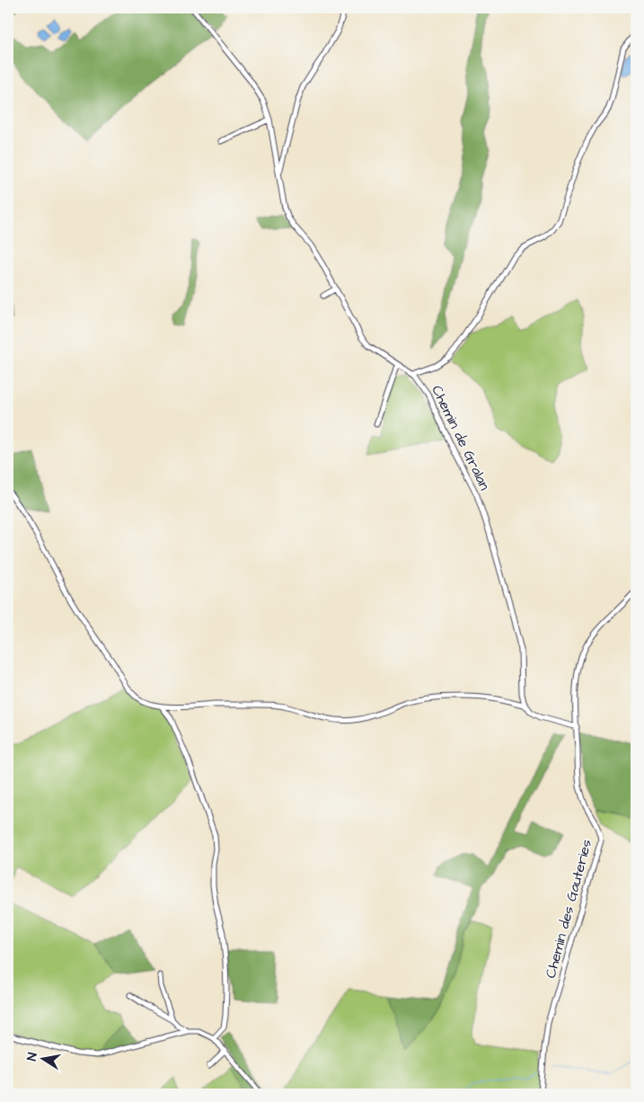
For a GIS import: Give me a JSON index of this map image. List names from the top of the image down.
{
  "streets": {
    "street": ["Chemin de Gralan", "Chemin des Gauteries"]
  },
  "north": "left"
}
